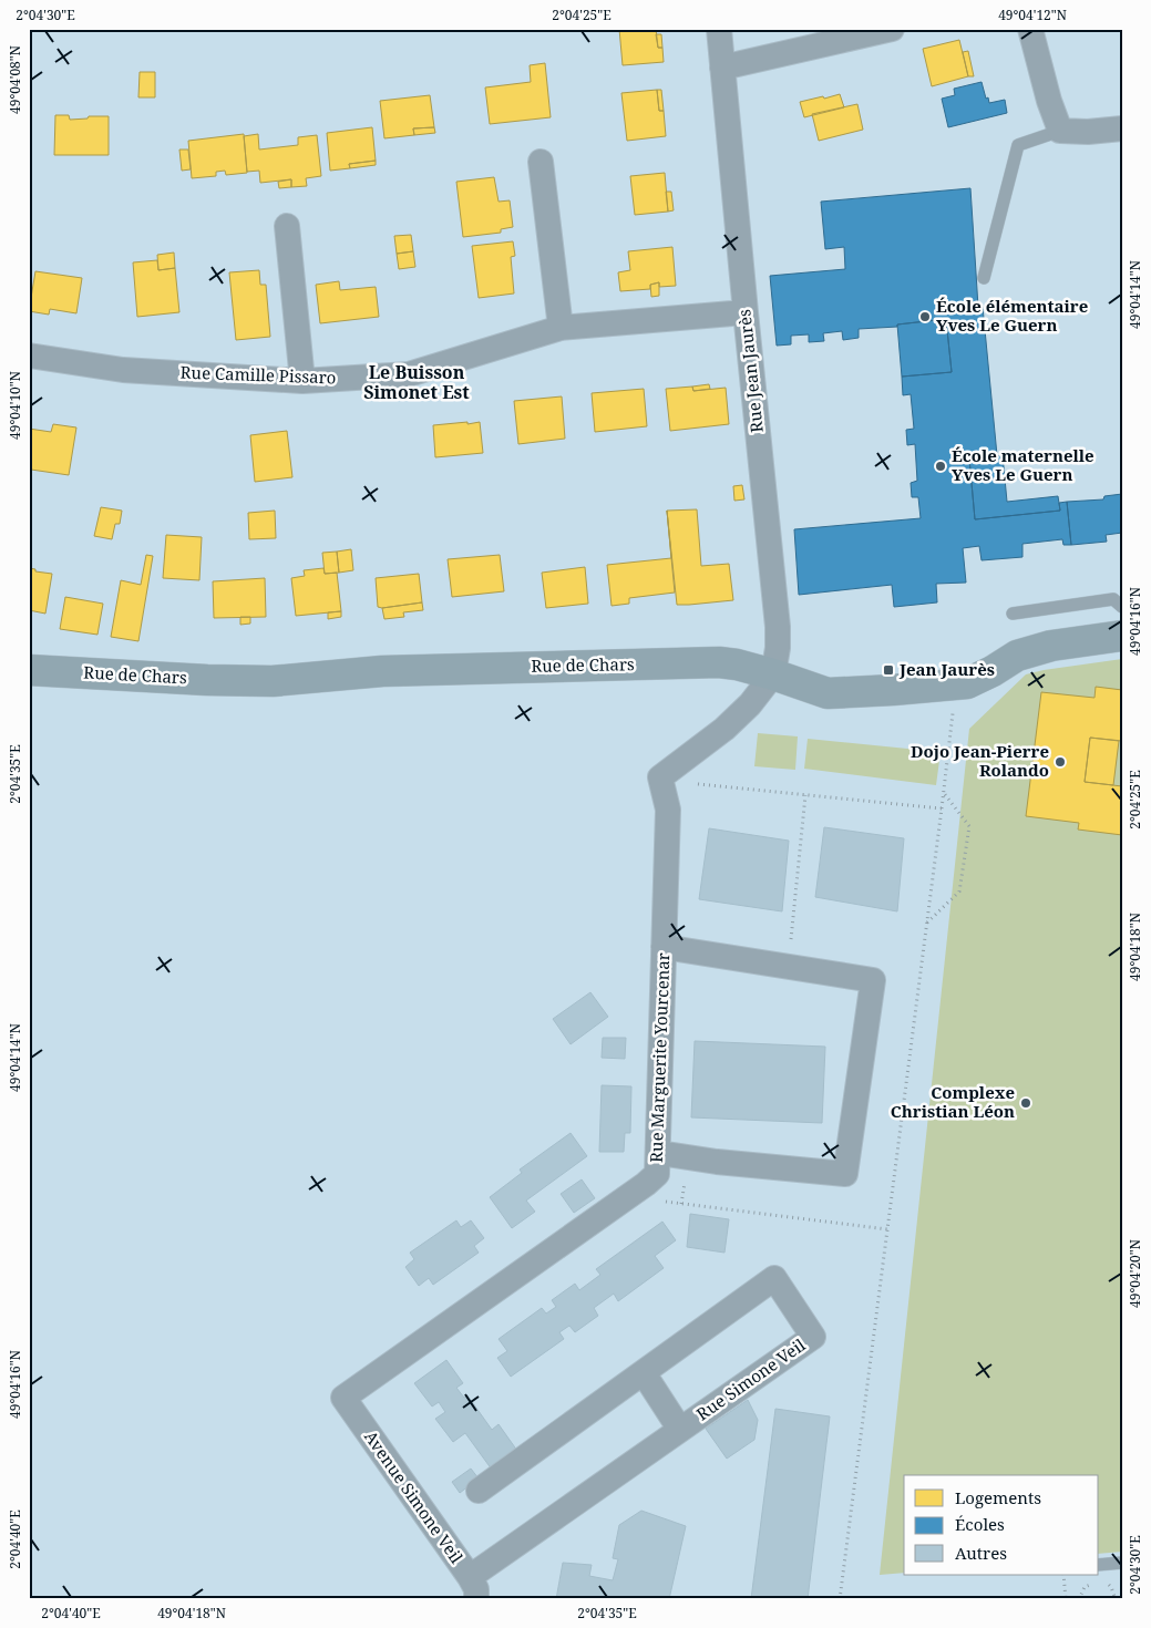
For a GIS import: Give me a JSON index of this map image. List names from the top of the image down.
{
  "streets": {
    "street": [
      "Rue Jean Jaurès",
      "Rue Camille Pissaro",
      "Rue de Chars",
      "Rue Marguerite Yourcenar",
      "Rue Simone Veil",
      "Avenue Simone Veil"
    ]
  },
  "crossings": [
    ["Rue Jean Jaurès", "Rue Camille Pissaro"],
    ["Rue Jean Jaurès", "Rue de Chars"],
    ["Rue Jean Jaurès", "Rue Marguerite Yourcenar"],
    ["Rue de Chars", "Rue Marguerite Yourcenar"],
    ["Rue Marguerite Yourcenar", "Avenue Simone Veil"],
    ["Rue Simone Veil", "Avenue Simone Veil"]
  ],
  "districts": ["Le Buisson Simonet Est"],
  "places": {
    "other": [
      "École élémentaire Yves Le Guern",
      "École maternelle Yves Le Guern",
      "Dojo Jean-Pierre Rolando",
      "Complexe Christian Léon"
    ],
    "transit": ["Jean Jaurès"]
  },
  "legend": ["Logements", "Écoles", "Autres"],
  "coordinates": [
    "2°04'30\"E",
    "2°04'25\"E",
    "49°04'12\"N",
    "49°04'08\"N",
    "49°04'14\"N",
    "49°04'10\"N",
    "49°04'16\"N",
    "2°04'35\"E",
    "49°04'18\"N",
    "49°04'20\"N",
    "2°04'40\"E"
  ]
}
